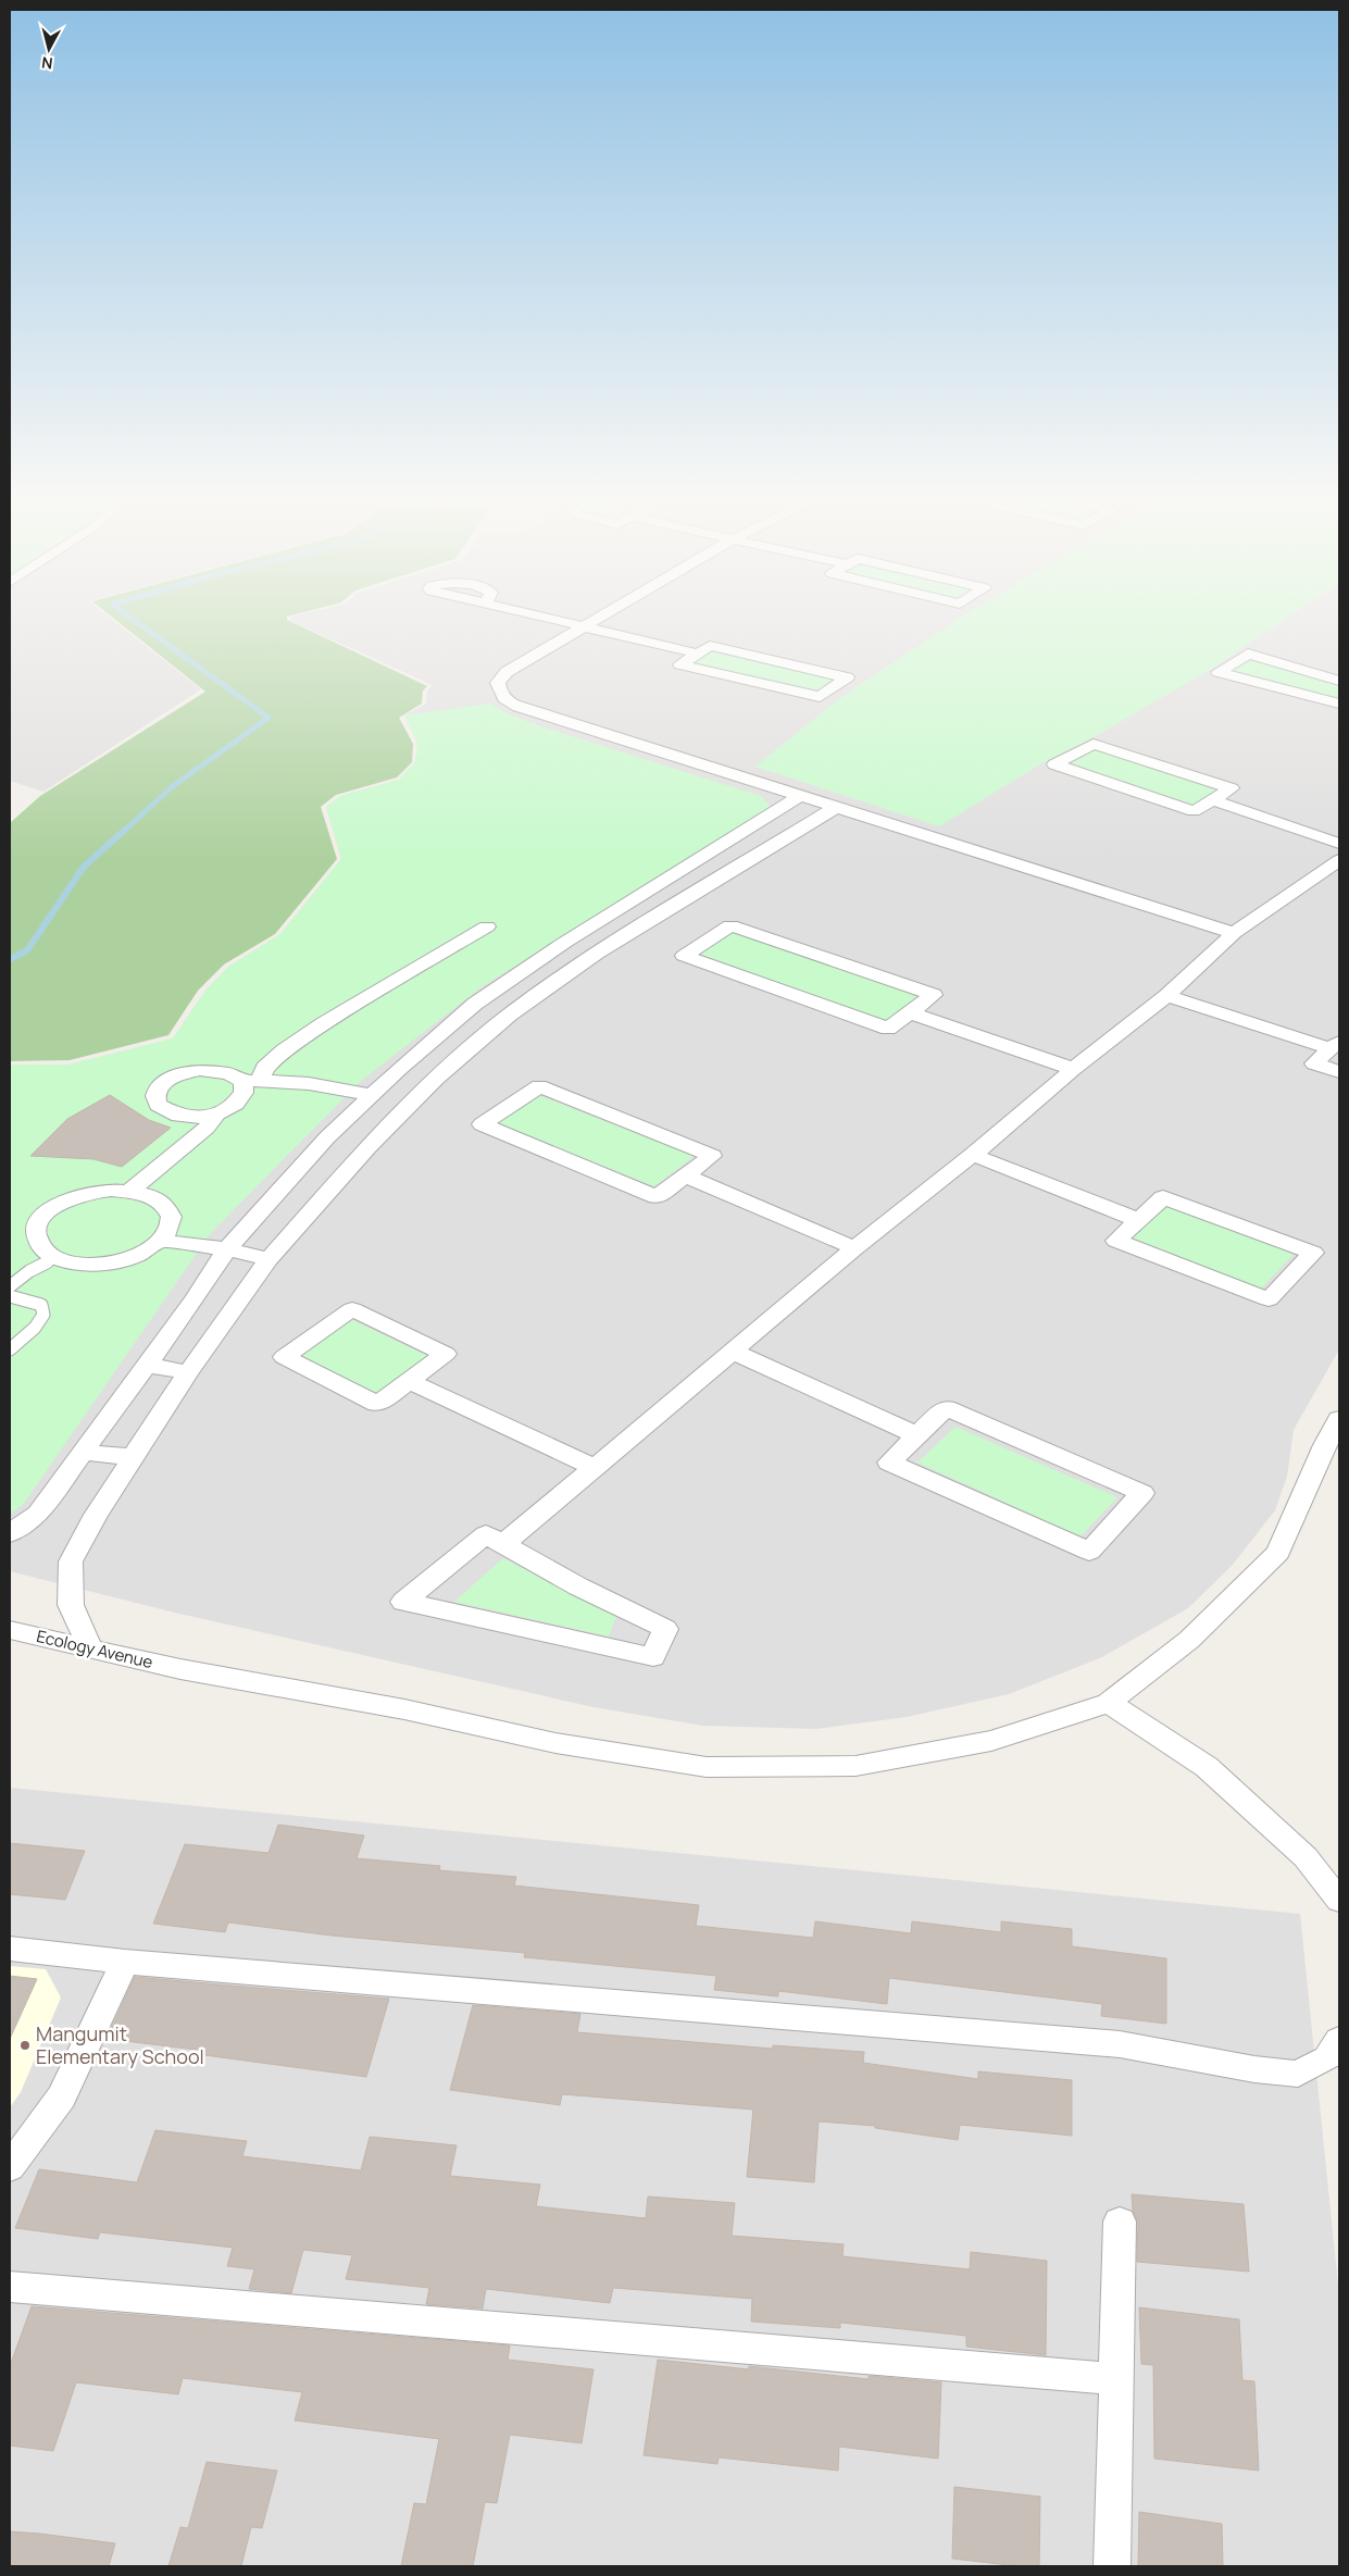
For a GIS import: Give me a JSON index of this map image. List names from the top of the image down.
{
  "streets": {
    "street": ["Ecology Avenue"]
  },
  "places": ["Mangumit Elementary School"],
  "north": "bottom"
}
